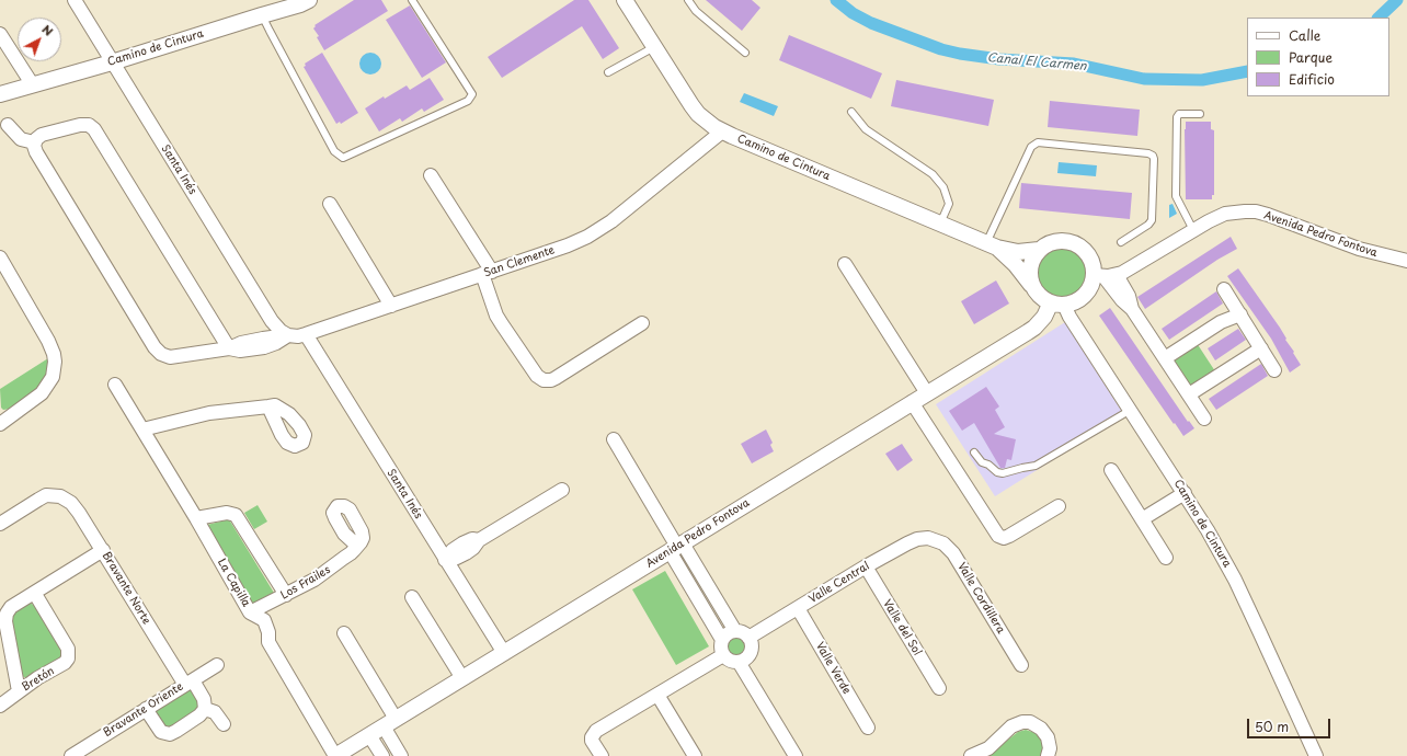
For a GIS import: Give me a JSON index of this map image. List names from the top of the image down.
{
  "streets": {
    "street": [
      "Camino de Cintura",
      "Santa Inés",
      "Avenida Pedro Fontova",
      "San Clemente",
      "La Capilla",
      "Los Frailes",
      "Valle Central",
      "Bravante Norte",
      "Valle Cordillera",
      "Valle del Sol",
      "Valle Verde",
      "Bretón",
      "Bravante Oriente"
    ]
  },
  "crossings": [
    ["Camino de Cintura", "Santa Inés"],
    ["Camino de Cintura", "Avenida Pedro Fontova"],
    ["Camino de Cintura", "San Clemente"],
    ["Santa Inés", "Avenida Pedro Fontova"],
    ["Santa Inés", "San Clemente"],
    ["Avenida Pedro Fontova", "La Capilla"],
    ["La Capilla", "Los Frailes"],
    ["Valle Central", "Valle Cordillera"],
    ["Valle Central", "Valle del Sol"],
    ["Valle Central", "Valle Verde"],
    ["Bravante Norte", "Bretón"],
    ["Bravante Norte", "Bravante Oriente"]
  ],
  "water": ["Canal El Carmen"],
  "legend": ["Calle", "Parque", "Edificio"],
  "scale_bar": "50 m",
  "north": "top right"
}
